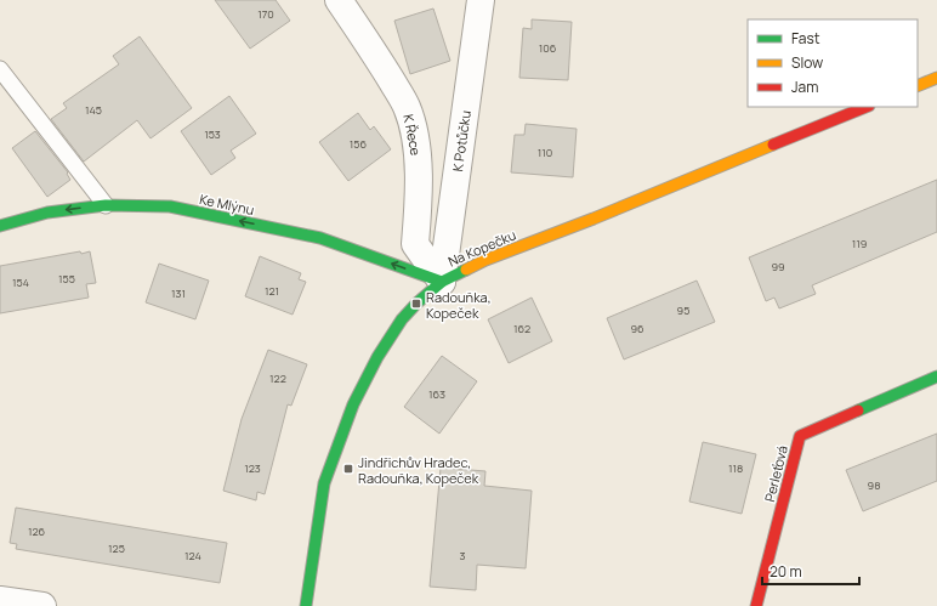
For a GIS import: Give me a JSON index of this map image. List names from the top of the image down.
{
  "streets": {
    "street": [
      "K Řece",
      "K Potůčku",
      "Ke Mlýnu",
      "Na Kopečku",
      "Perleťová"
    ]
  },
  "crossings": [
    ["K Řece", "K Potůčku"],
    ["K Řece", "Ke Mlýnu"],
    ["K Řece", "Na Kopečku"],
    ["K Potůčku", "Ke Mlýnu"],
    ["K Potůčku", "Na Kopečku"],
    ["Ke Mlýnu", "Na Kopečku"]
  ],
  "one_way": ["Ke Mlýnu"],
  "places": {
    "transit": ["Radouňka, Kopeček", "Jindřichův Hradec, Radouňka, Kopeček"]
  },
  "house_numbers": [
    "170",
    "106",
    "145",
    "153",
    "156",
    "110",
    "119",
    "99",
    "155",
    "154",
    "121",
    "131",
    "95",
    "162",
    "96",
    "122",
    "163",
    "123",
    "118",
    "98",
    "126",
    "125",
    "124",
    "3"
  ],
  "legend": ["Fast", "Slow", "Jam"],
  "scale_bar": "20 m"
}
